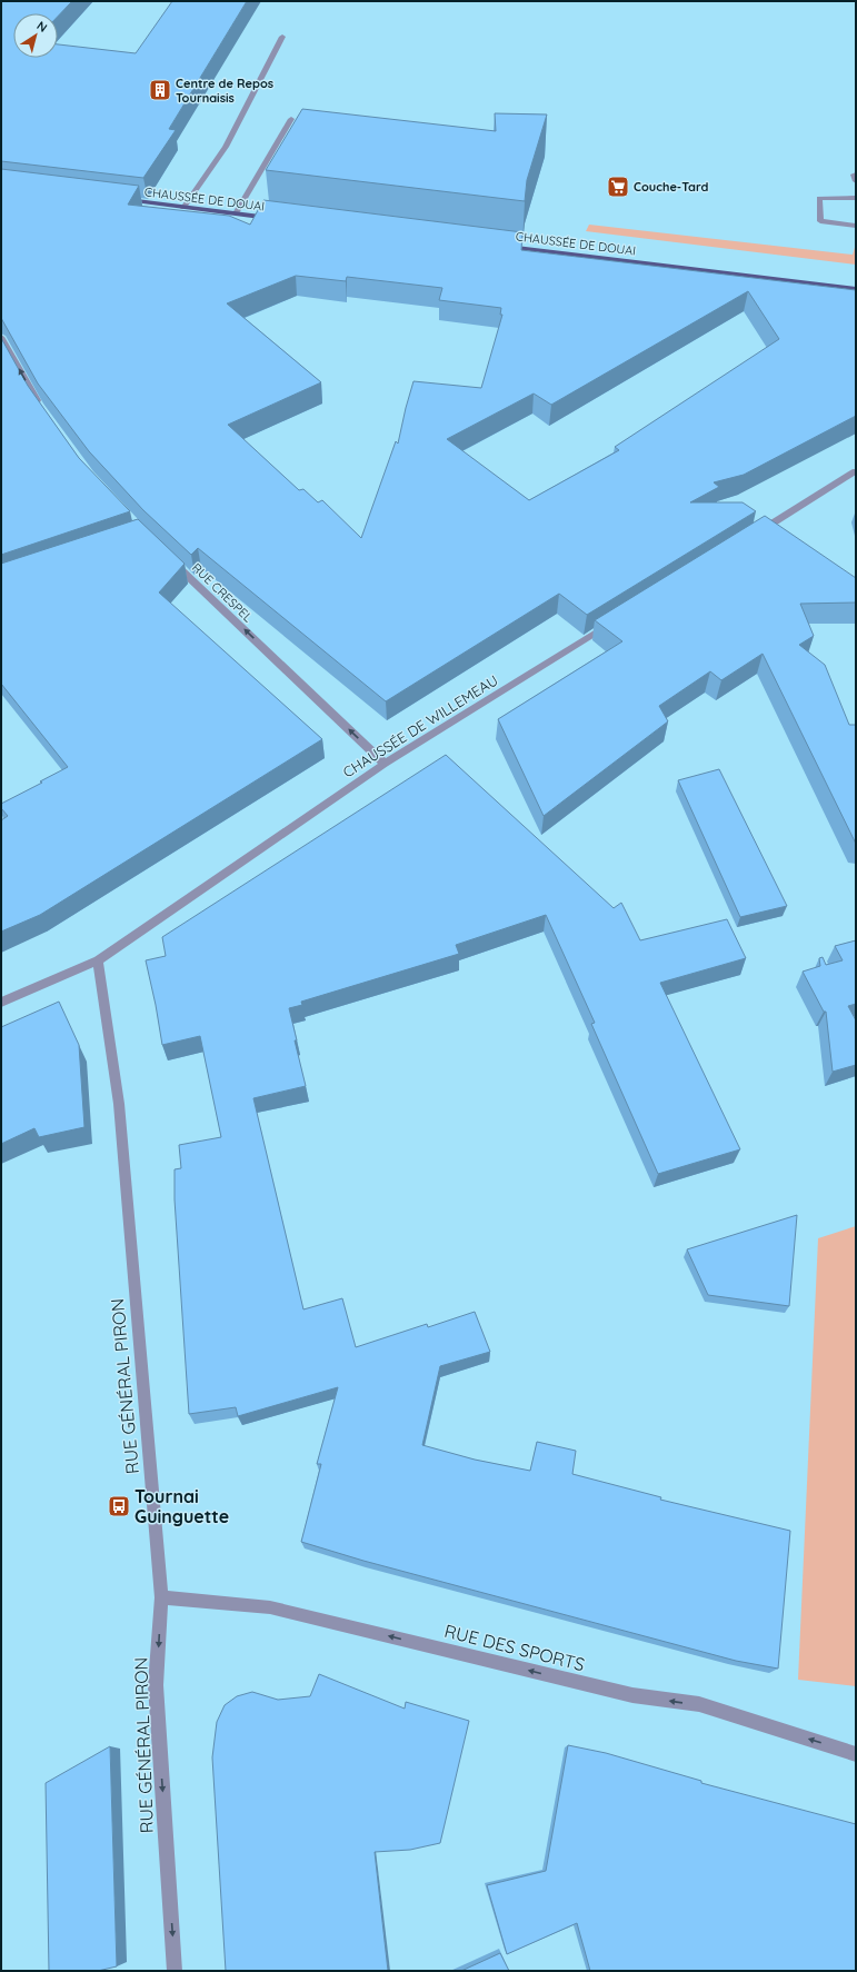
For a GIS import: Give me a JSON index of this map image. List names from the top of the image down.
{
  "streets": {
    "main road": ["CHAUSSÉE DE DOUAI"],
    "street": [
      "RUE CRESPEL",
      "CHAUSSÉE DE WILLEMEAU",
      "RUE GÉNÉRAL PIRON",
      "RUE DES SPORTS"
    ]
  },
  "crossings": [
    ["RUE CRESPEL", "CHAUSSÉE DE WILLEMEAU"],
    ["CHAUSSÉE DE WILLEMEAU", "RUE GÉNÉRAL PIRON"],
    ["RUE GÉNÉRAL PIRON", "RUE DES SPORTS"]
  ],
  "one_way": ["RUE CRESPEL", "RUE GÉNÉRAL PIRON", "RUE DES SPORTS"],
  "places": {
    "building": ["Centre de Repos Tournaisis"],
    "supermarket": ["Couche-Tard"],
    "bus stop": ["Tournai Guinguette"]
  },
  "north": "top right"
}
